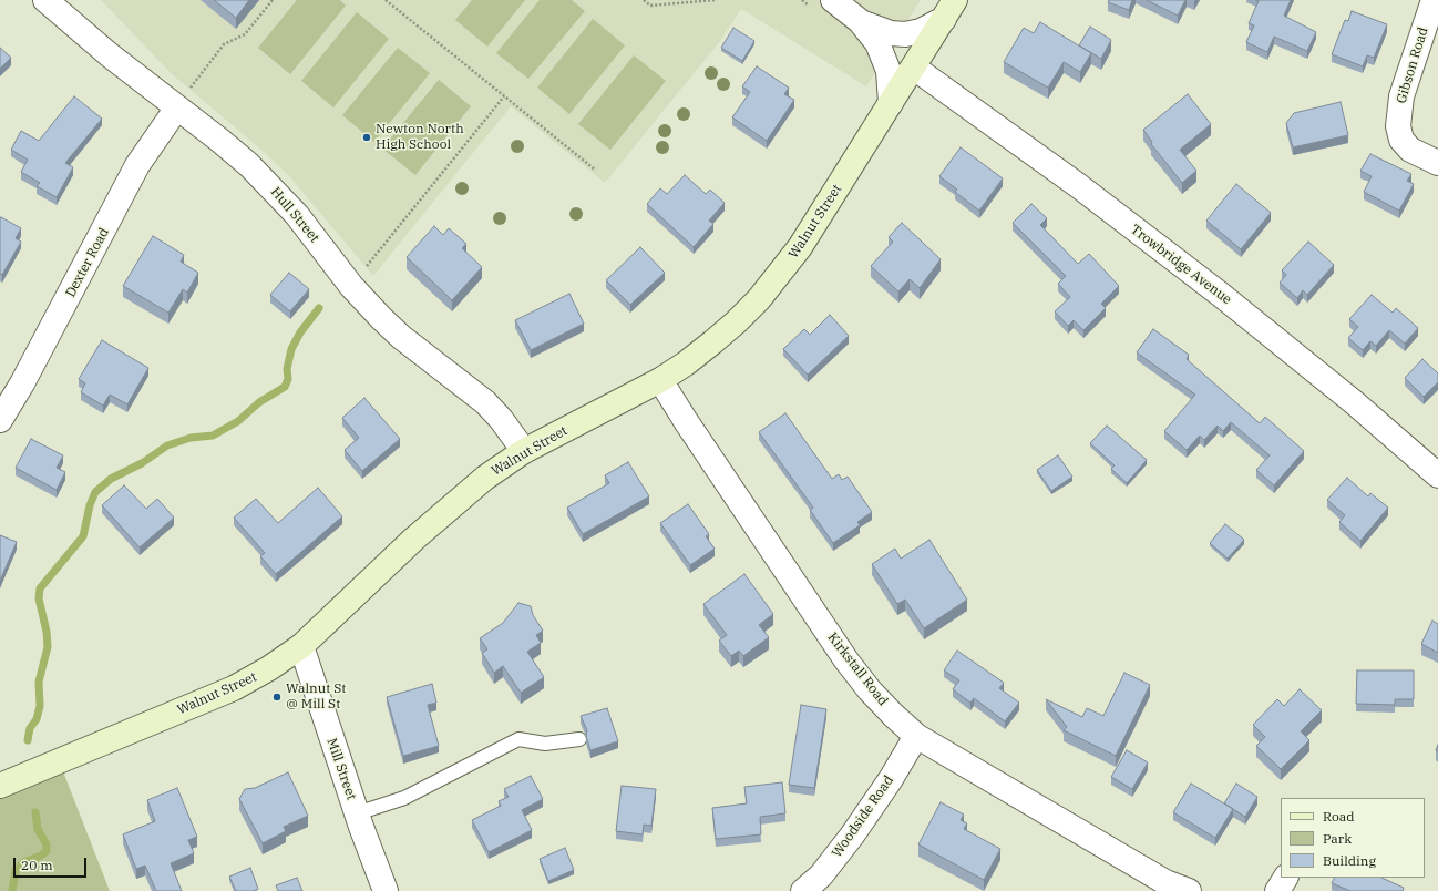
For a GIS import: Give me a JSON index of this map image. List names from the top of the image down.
{
  "streets": {
    "main road": ["Walnut Street"],
    "street": [
      "Gibson Road",
      "Hull Street",
      "Dexter Road",
      "Trowbridge Avenue",
      "Kirkstall Road",
      "Mill Street",
      "Woodside Road"
    ]
  },
  "crossings": [
    ["Hull Street", "Walnut Street"],
    ["Hull Street", "Dexter Road"],
    ["Walnut Street", "Trowbridge Avenue"],
    ["Walnut Street", "Kirkstall Road"],
    ["Walnut Street", "Mill Street"],
    ["Kirkstall Road", "Woodside Road"]
  ],
  "places": ["Newton North High School", "Walnut St @ Mill St"],
  "legend": ["Road", "Park", "Building"],
  "scale_bar": "20 m"
}
